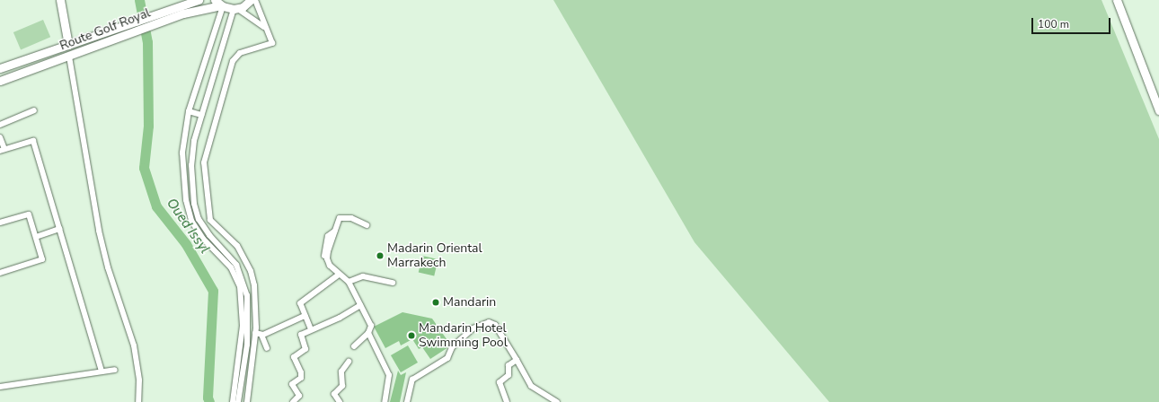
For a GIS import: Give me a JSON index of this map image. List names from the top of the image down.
{
  "streets": {
    "street": ["Route Golf Royal"]
  },
  "water": ["Oued Issyl"],
  "places": ["Madarin Oriental Marrakech", "Mandarin", "Mandarin Hotel Swimming Pool"],
  "scale_bar": "100 m"
}
